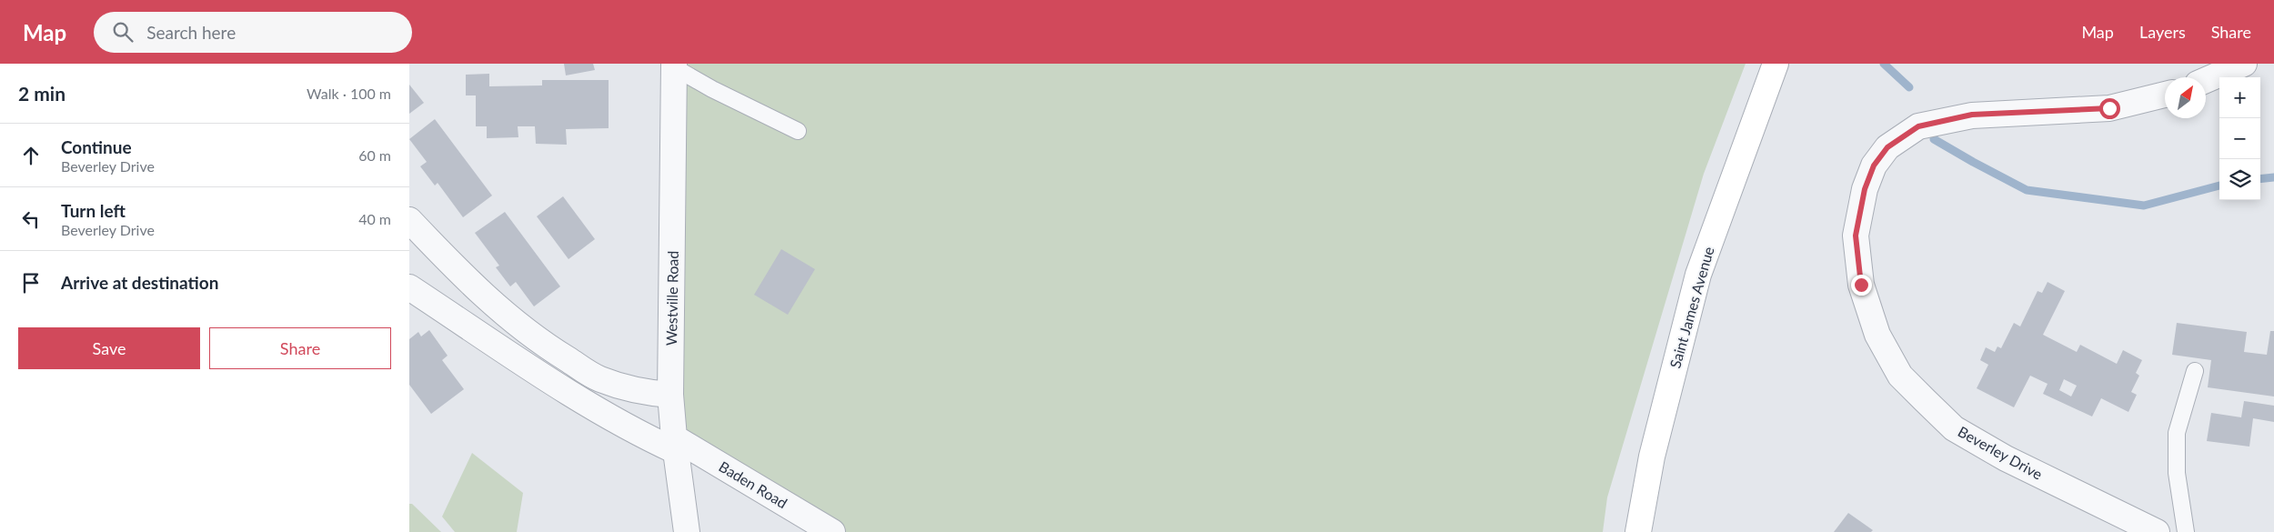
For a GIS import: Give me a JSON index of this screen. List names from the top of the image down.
{
  "streets": {
    "main road": ["Saint James Avenue"],
    "street": ["Westville Road", "Beverley Drive", "Baden Road"]
  },
  "crossings": [
    ["Westville Road", "Baden Road"]
  ],
  "north": "top right",
  "page": {
    "header": "Map",
    "search": "Search here",
    "nav": ["Map", "Layers", "Share"],
    "heading": ["2 min", "Walk · 100 m"],
    "map_buttons": ["+", "−"],
    "list": [
      ["Continue", "Beverley Drive", "60 m"],
      ["Turn left", "Beverley Drive", "40 m"],
      "Arrive at destination"
    ],
    "buttons": ["Save", "Share"]
  }
}
